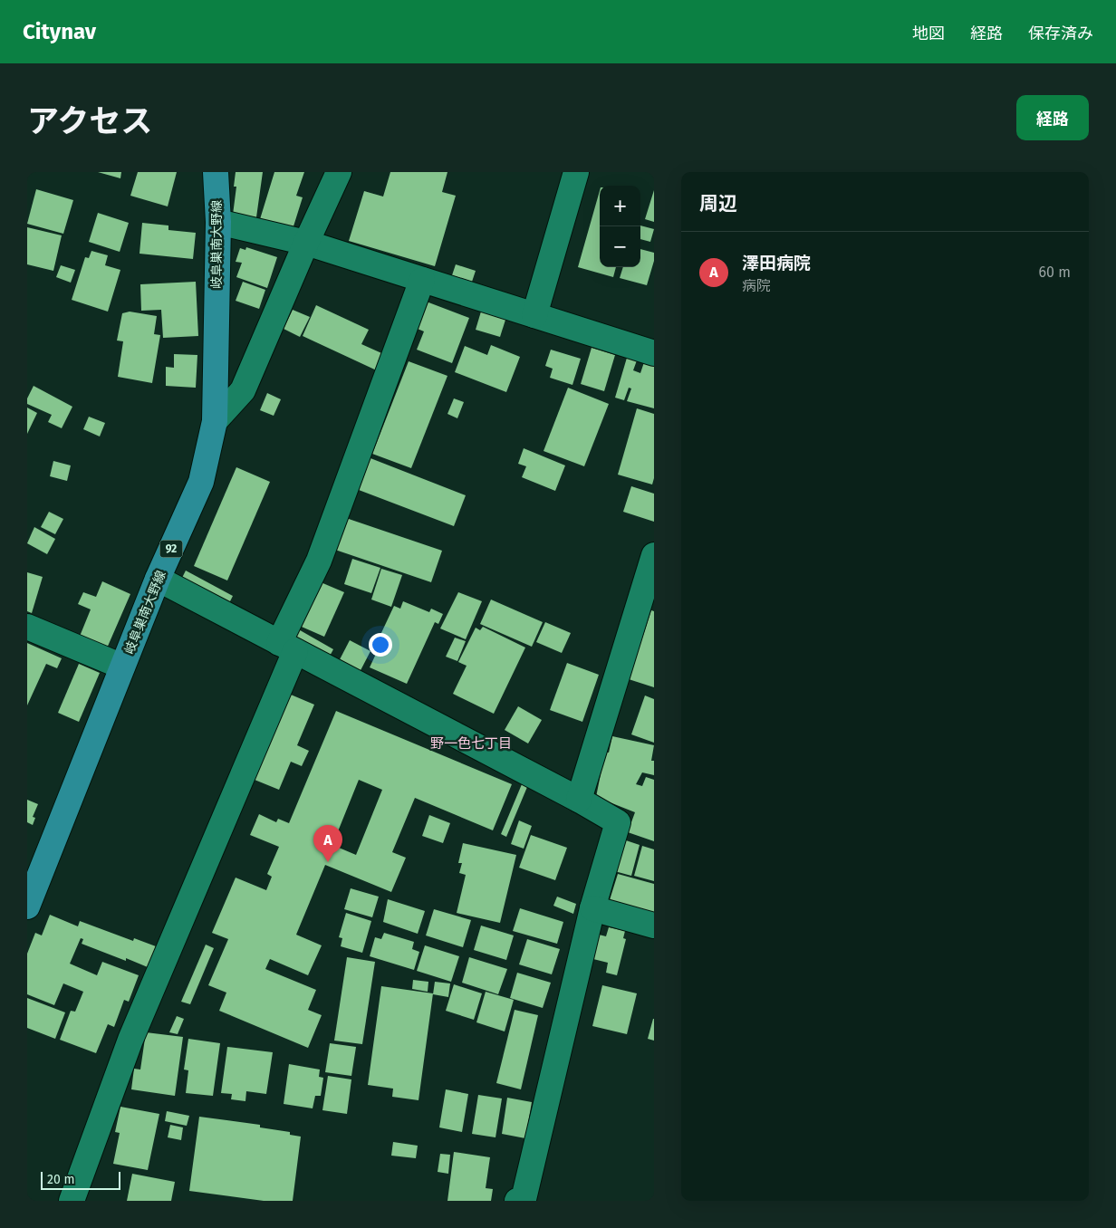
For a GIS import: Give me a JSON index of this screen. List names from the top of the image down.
{
  "streets": {
    "main road": ["岐阜巣南大野線", "92"]
  },
  "districts": ["野一色七丁目"],
  "scale_bar": "20 m",
  "page": {
    "header": "Citynav",
    "nav": ["地図", "経路", "保存済み"],
    "title": "アクセス",
    "buttons": "経路",
    "heading": "周辺",
    "map_buttons": ["+", "−"],
    "list": [
      {
        "mark": "A",
        "name": "澤田病院",
        "note": "病院",
        "value": "60 m"
      }
    ],
    "pins": "A",
    "scale": "20 m"
  }
}
